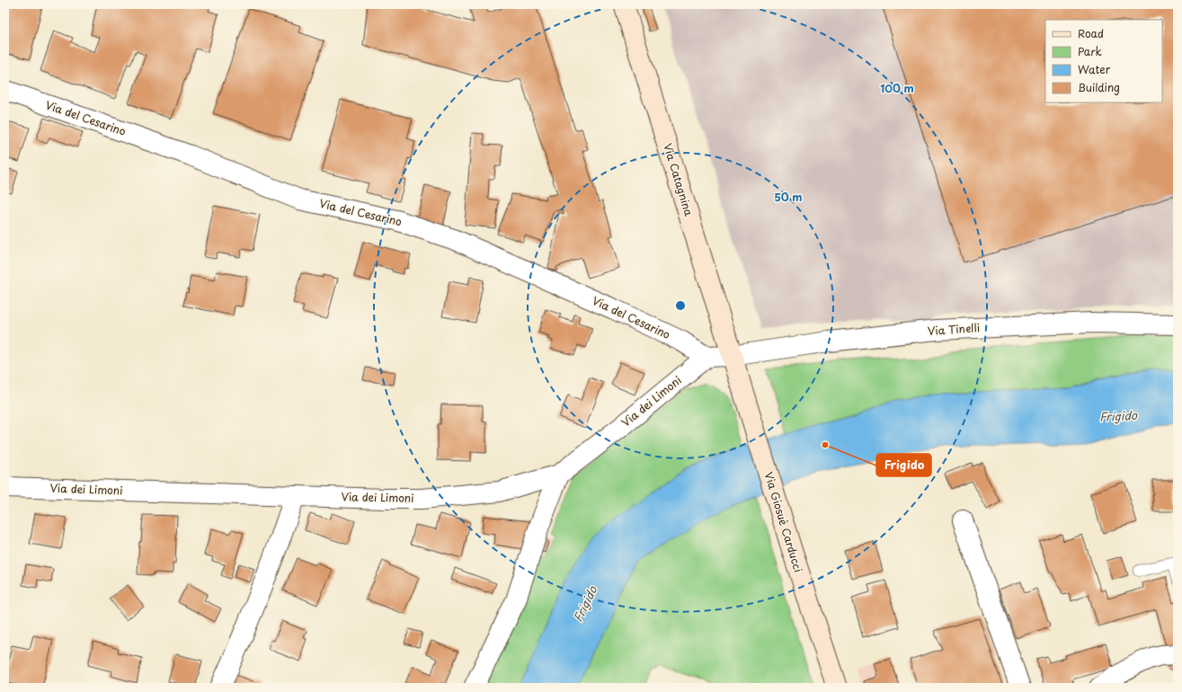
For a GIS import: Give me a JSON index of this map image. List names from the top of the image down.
{
  "streets": {
    "main road": ["Via Catagnina", "Via Giosuè Carducci"],
    "street": ["Via del Cesarino", "Via Tinelli", "Via dei Limoni"]
  },
  "crossings": [
    ["Via del Cesarino", "Via Tinelli"],
    ["Via del Cesarino", "Via dei Limoni"],
    ["Via Catagnina", "Via Tinelli"],
    ["Via Catagnina", "Via Giosuè Carducci"],
    ["Via Tinelli", "Via dei Limoni"],
    ["Via Tinelli", "Via Giosuè Carducci"]
  ],
  "water": ["Frigido"],
  "places": ["Frigido"],
  "legend": [
    "Road",
    "Park",
    "Water",
    "Building"
  ],
  "rings": ["100 m", "50 m"]
}
